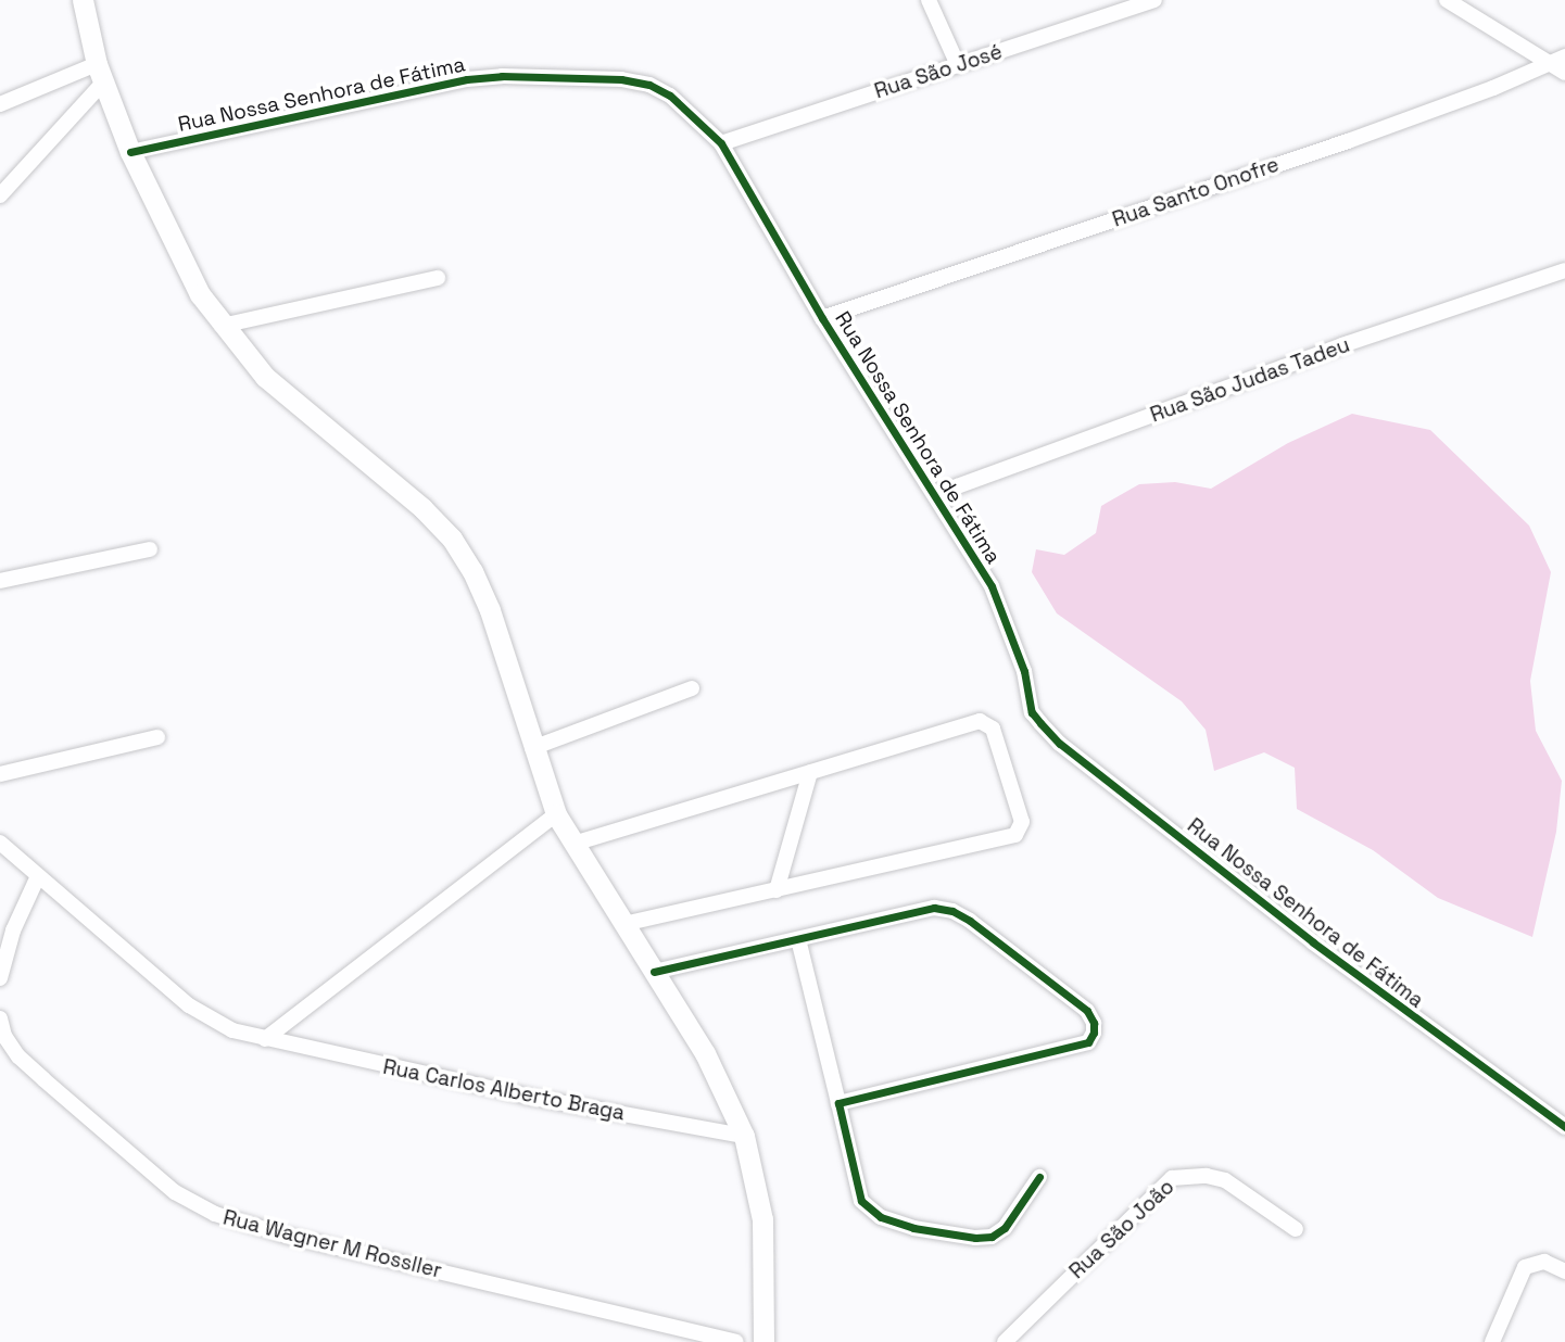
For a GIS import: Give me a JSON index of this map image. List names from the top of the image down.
{
  "streets": {
    "street": [
      "Rua São José",
      "Rua Nossa Senhora de Fátima",
      "Rua Santo Onofre",
      "Rua São Judas Tadeu",
      "Rua Carlos Alberto Braga",
      "Rua São João",
      "Rua Wagner M Rossller"
    ]
  },
  "crossings": [
    ["Rua São José", "Rua Nossa Senhora de Fátima"],
    ["Rua Nossa Senhora de Fátima", "Rua Santo Onofre"],
    ["Rua Nossa Senhora de Fátima", "Rua São Judas Tadeu"]
  ]
}
